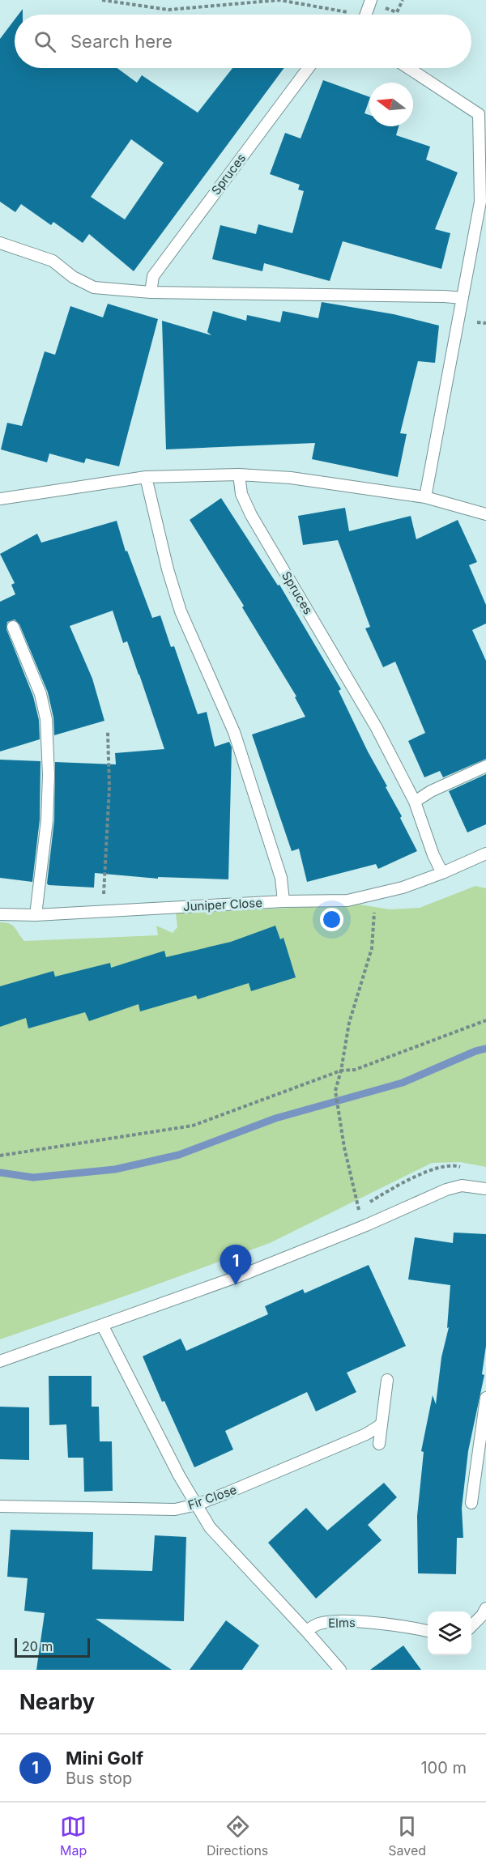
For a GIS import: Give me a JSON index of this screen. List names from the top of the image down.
{
  "streets": {
    "lane": [
      "Spruces",
      "Juniper Close",
      "Fir Close",
      "Elms"
    ]
  },
  "crossings": [
    ["Spruces", "Juniper Close"]
  ],
  "scale_bar": "20 m",
  "north": "left",
  "page": {
    "search": "Search here",
    "pins": "1",
    "scale": "20 m",
    "heading": "Nearby",
    "list": [
      {
        "mark": "1",
        "name": "Mini Golf",
        "note": "Bus stop",
        "value": "100 m"
      }
    ],
    "nav": ["Map", "Directions", "Saved"]
  }
}
